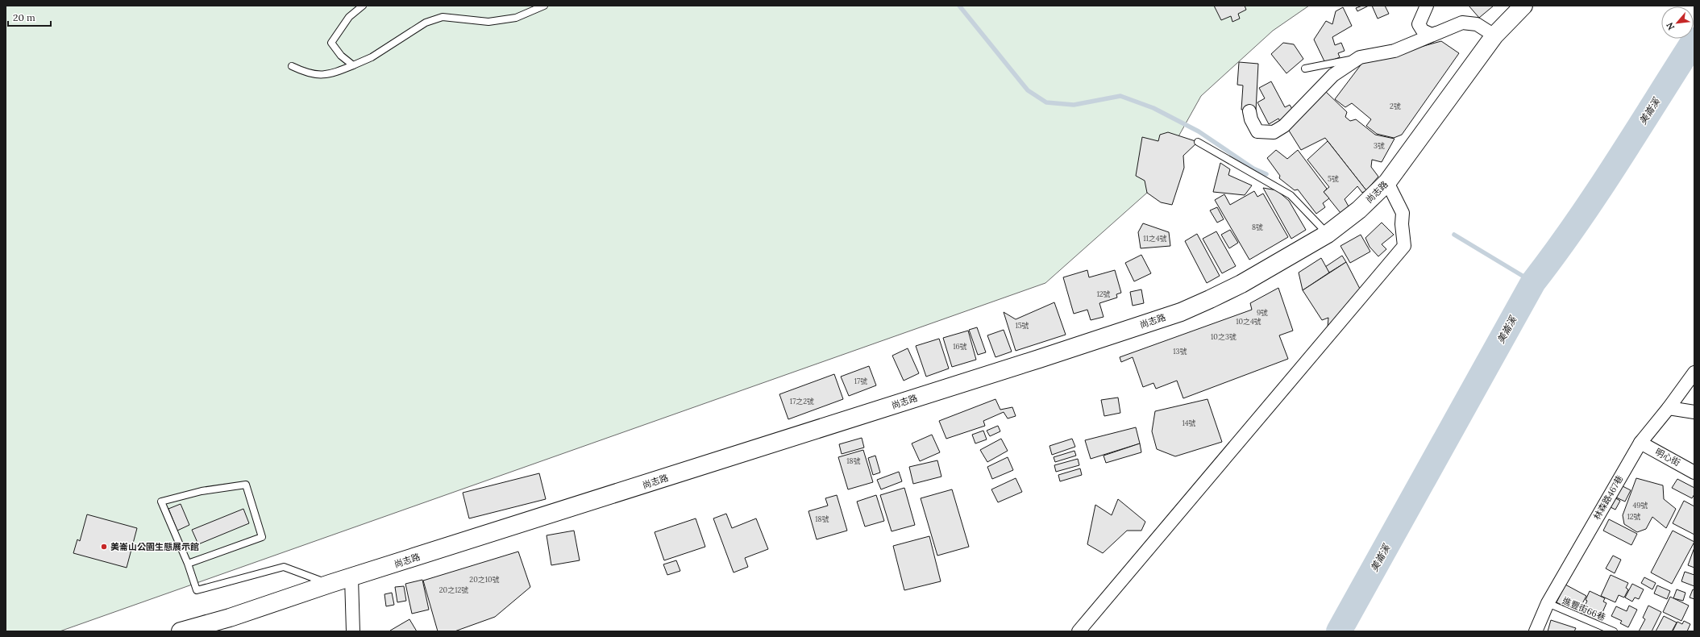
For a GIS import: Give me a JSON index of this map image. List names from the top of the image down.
{
  "streets": {
    "street": ["尚志路", "明心街", "林森路467巷"],
    "lane": ["進豐街66巷"]
  },
  "crossings": [
    ["明心街", "林森路467巷"],
    ["林森路467巷", "進豐街66巷"]
  ],
  "water": ["美崙溪"],
  "places": ["美崙山公園生態展示館"],
  "house_numbers": [
    "2號",
    "3號",
    "5號",
    "8號",
    "11之4號",
    "12號",
    "9號",
    "10之4號",
    "15號",
    "10之3號",
    "16號",
    "13號",
    "17號",
    "17之2號",
    "14號",
    "18號",
    "49號",
    "12號",
    "18號",
    "20之10號",
    "20之12號"
  ],
  "scale_bar": "20 m",
  "north": "bottom left"
}
